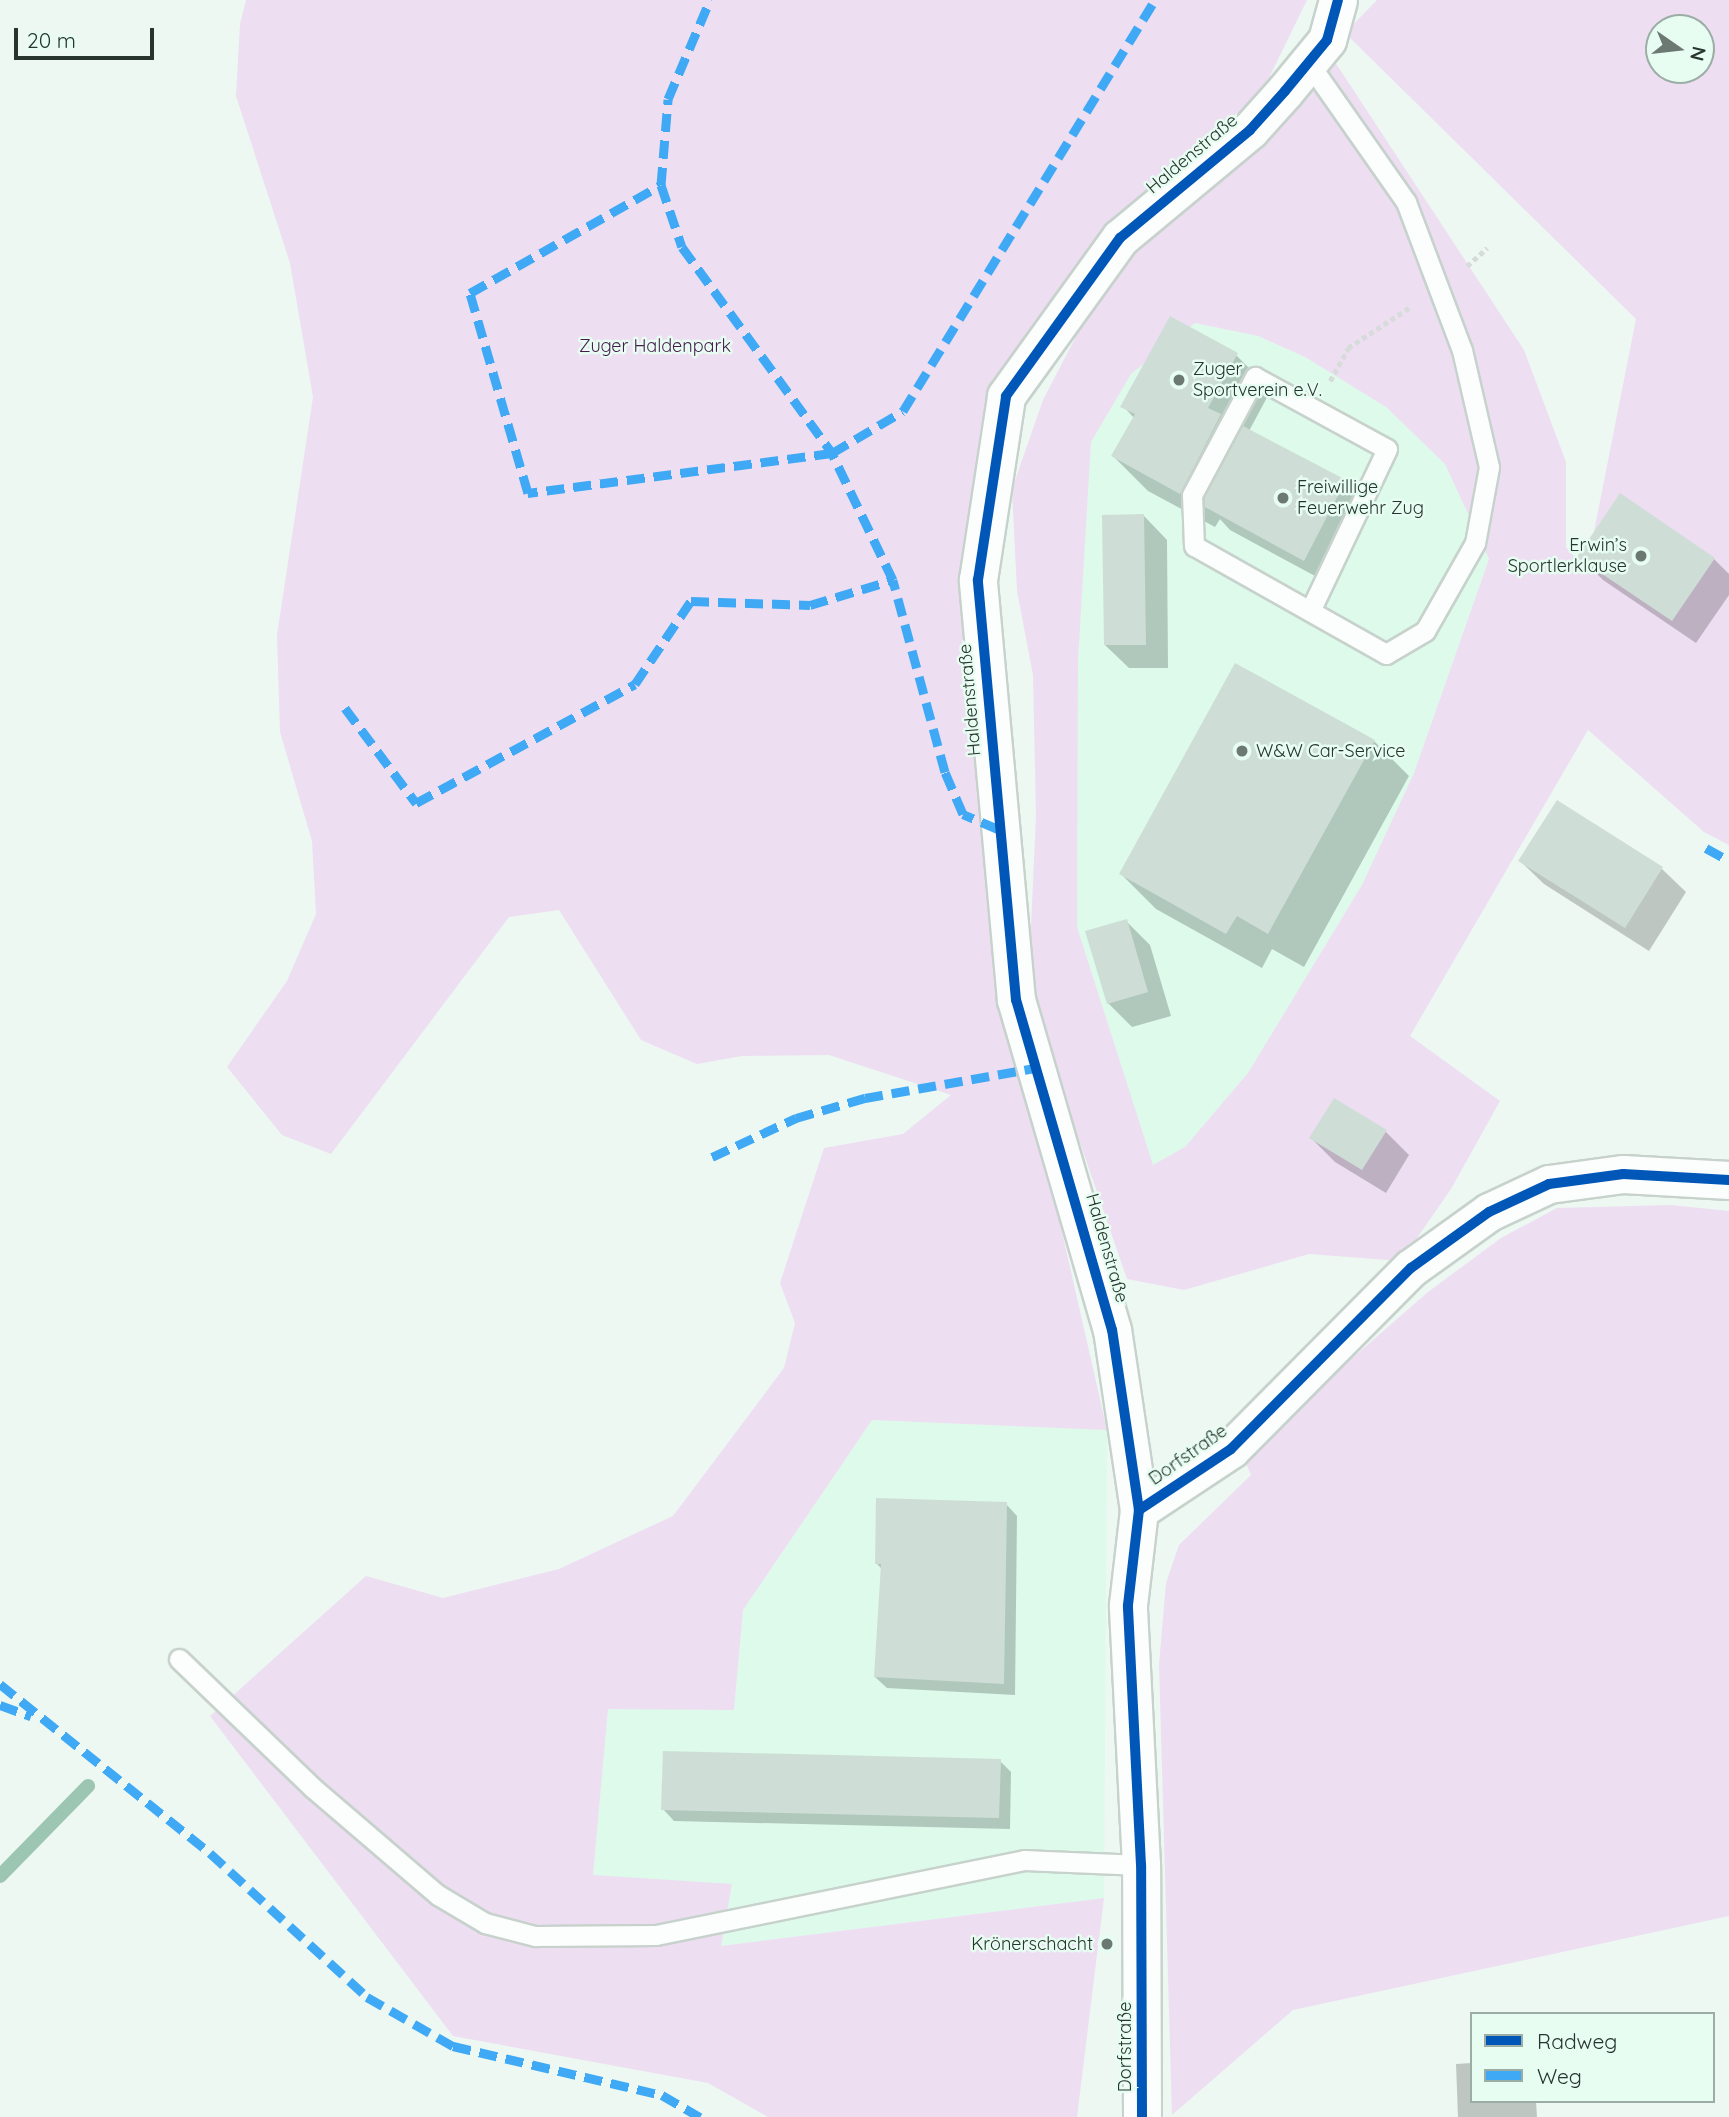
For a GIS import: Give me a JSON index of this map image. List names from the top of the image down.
{
  "streets": {
    "street": ["Haldenstraße", "Dorfstraße"]
  },
  "crossings": [
    ["Haldenstraße", "Dorfstraße"]
  ],
  "parks": ["Zuger Haldenpark"],
  "places": [
    "Zuger Sportverein e.V.",
    "Freiwillige Feuerwehr Zug",
    "Erwin’s Sportlerklause",
    "W&W Car-Service",
    "Krönerschacht"
  ],
  "legend": ["Radweg", "Weg"],
  "scale_bar": "20 m",
  "north": "right"
}
